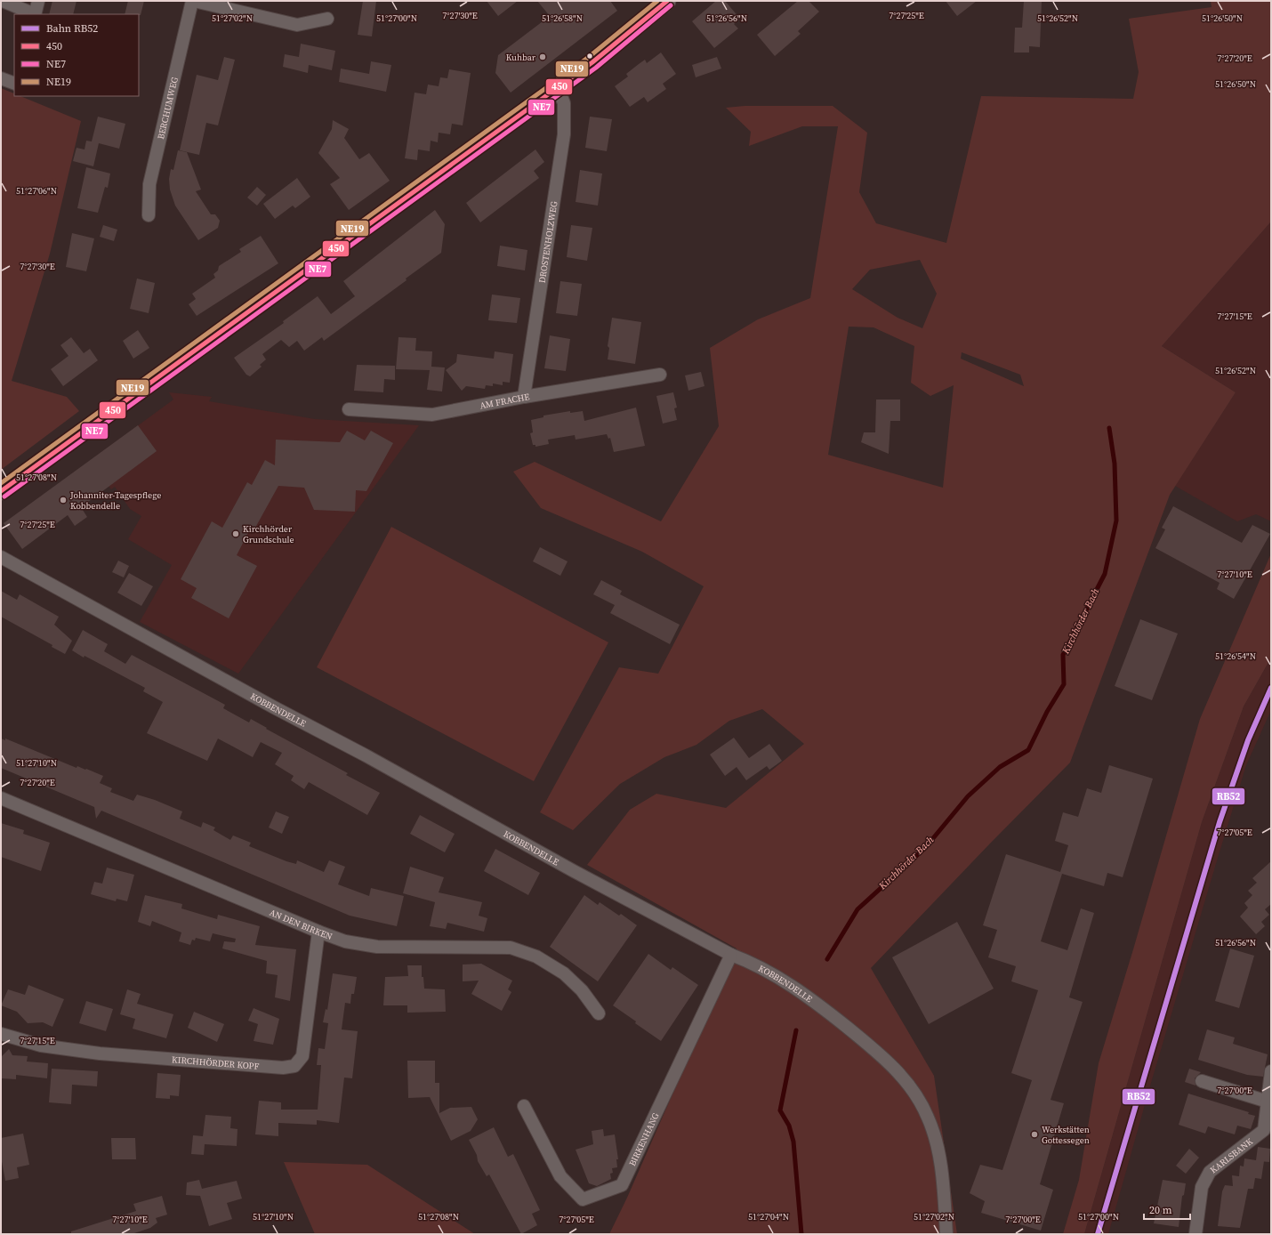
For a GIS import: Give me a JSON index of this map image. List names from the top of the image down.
{
  "streets": {
    "street": [
      "BERCHUMWEG",
      "DROSTENHOLZWEG",
      "AM FRACHE",
      "KOBBENDELLE",
      "AN DEN BIRKEN",
      "KIRCHHÖRDER KOPF",
      "BIRKENHANG",
      "KARLSBANK"
    ]
  },
  "crossings": [
    ["DROSTENHOLZWEG", "AM FRACHE"],
    ["KOBBENDELLE", "BIRKENHANG"],
    ["AN DEN BIRKEN", "KIRCHHÖRDER KOPF"]
  ],
  "water": ["Kirchhörder Bach"],
  "places": [
    "Kuhbar",
    "Johanniter-Tagespflege Kobbendelle",
    "Kirchhörder Grundschule",
    "Werkstätten Gottessegen"
  ],
  "lines": [
    "transit line 450",
    "transit line NE19",
    "transit line NE7",
    "rail line RB52"
  ],
  "legend": [
    "Bahn RB52",
    "450",
    "NE7",
    "NE19"
  ],
  "scale_bar": "20 m",
  "coordinates": [
    "7°27'30\"E",
    "7°27'25\"E",
    "51°26'56\"N",
    "51°26'52\"N",
    "51°26'50\"N",
    "51°27'02\"N",
    "51°27'00\"N",
    "51°26'58\"N",
    "7°27'20\"E",
    "51°27'06\"N",
    "7°27'15\"E",
    "51°27'08\"N",
    "7°27'10\"E",
    "51°26'54\"N",
    "51°27'10\"N",
    "7°27'05\"E",
    "7°27'00\"E",
    "51°27'04\"N"
  ]
}
